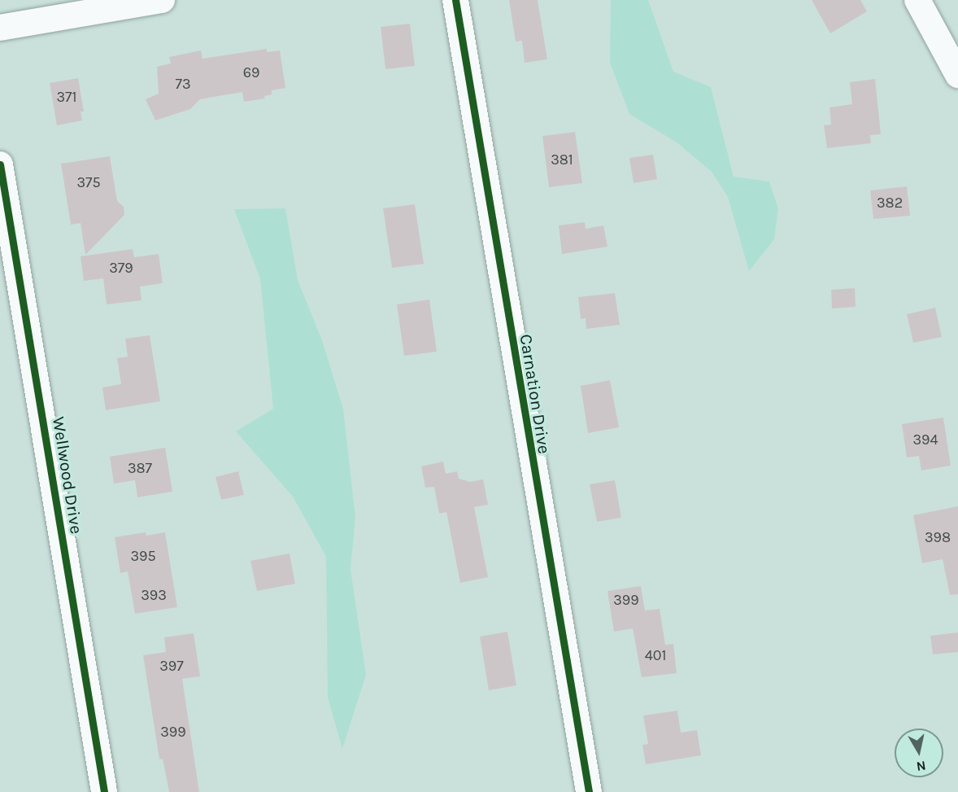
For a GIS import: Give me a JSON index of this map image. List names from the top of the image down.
{
  "streets": {
    "street": ["Carnation Drive", "Wellwood Drive"]
  },
  "house_numbers": [
    "69",
    "73",
    "371",
    "381",
    "375",
    "382",
    "379",
    "394",
    "387",
    "398",
    "395",
    "393",
    "399",
    "401",
    "397",
    "399"
  ],
  "north": "bottom"
}
